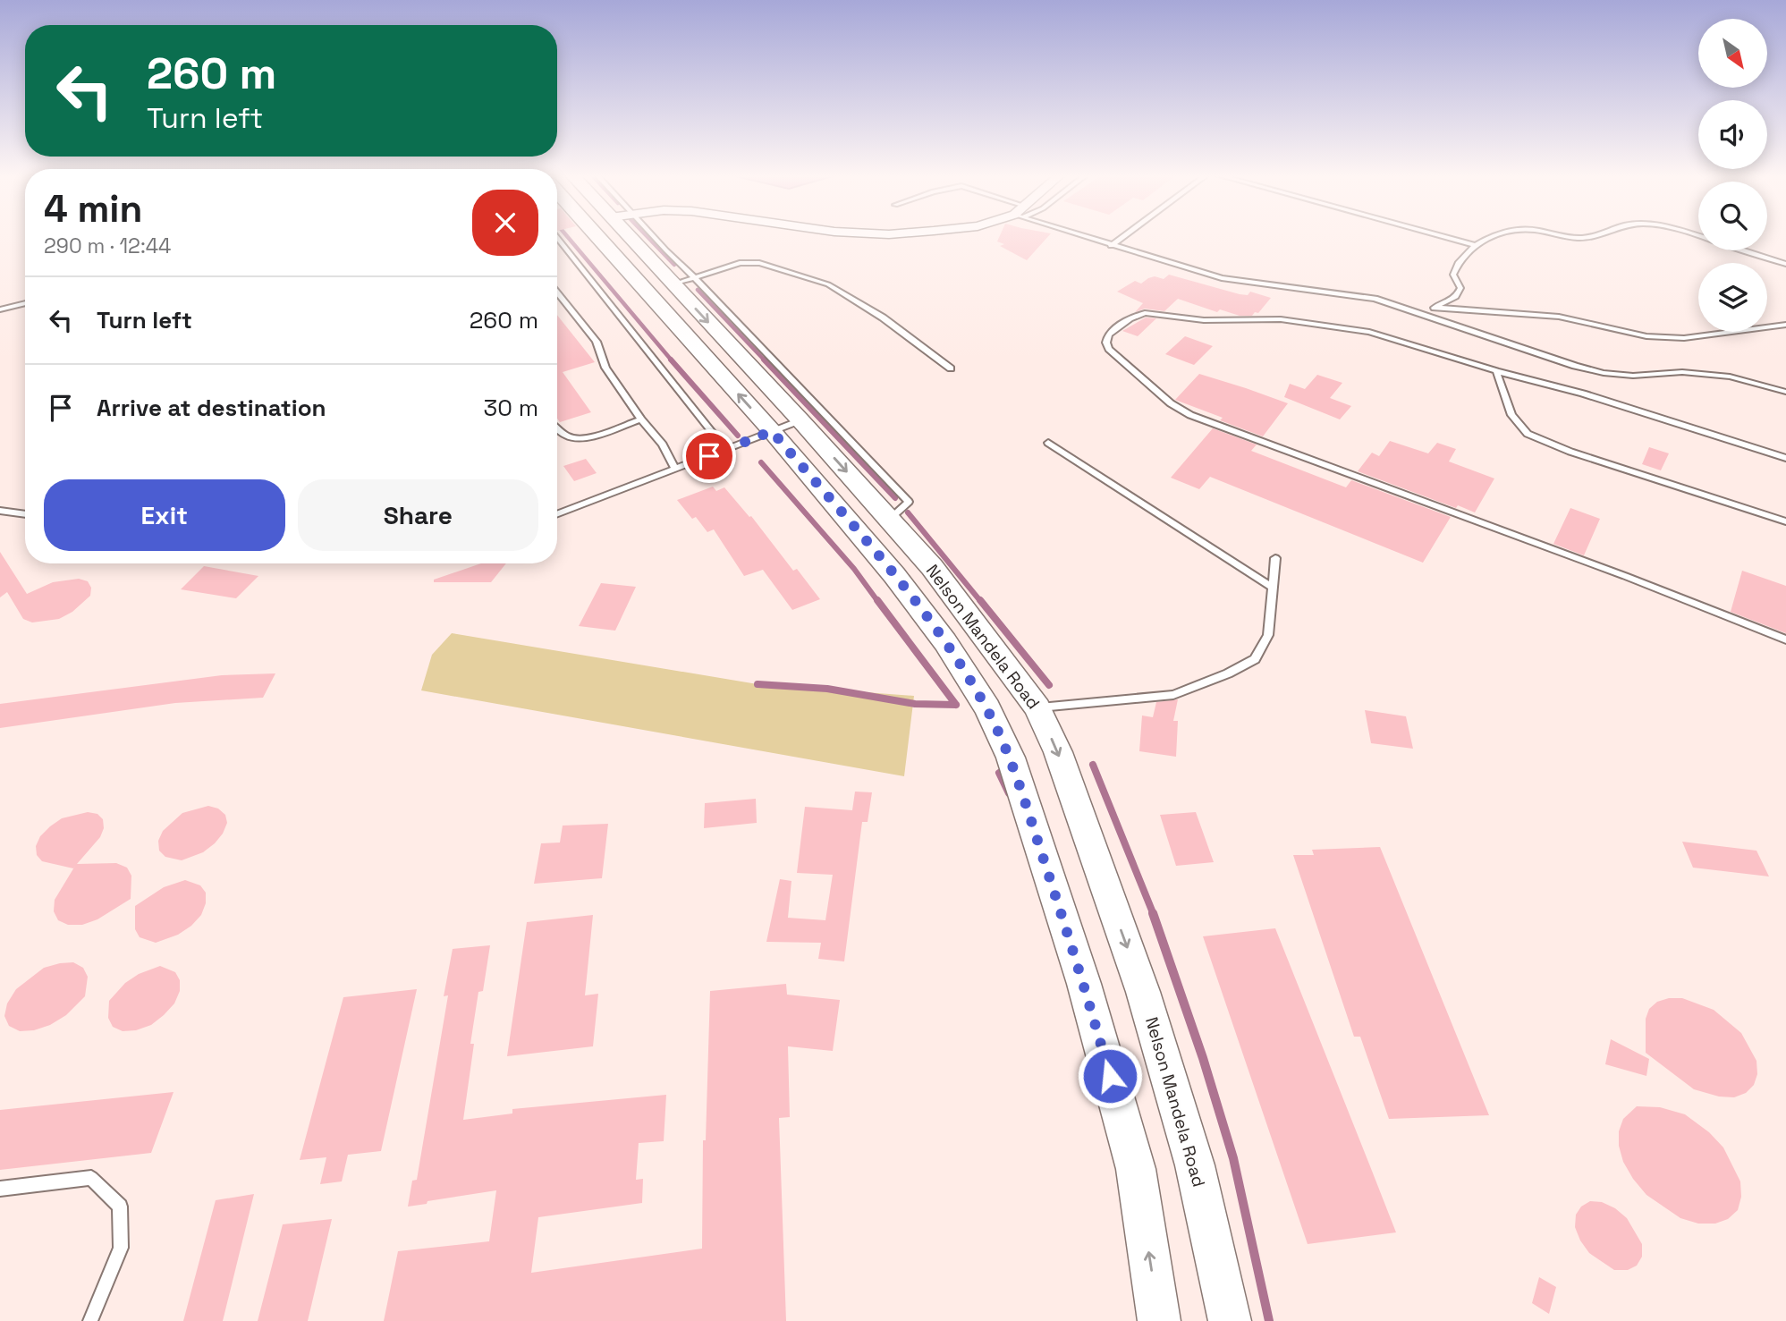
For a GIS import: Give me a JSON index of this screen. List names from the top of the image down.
{
  "streets": {
    "main road": ["Nelson Mandela Road"]
  },
  "north": "bottom right",
  "page": {
    "turn": ["260 m", "Turn left"],
    "heading": ["4 min", "290 m · 12:44"],
    "list": [
      {
        "name": "Turn left",
        "value": "260 m"
      },
      {
        "name": "Arrive at destination",
        "value": "30 m"
      }
    ],
    "buttons": ["Exit", "Share"]
  }
}
